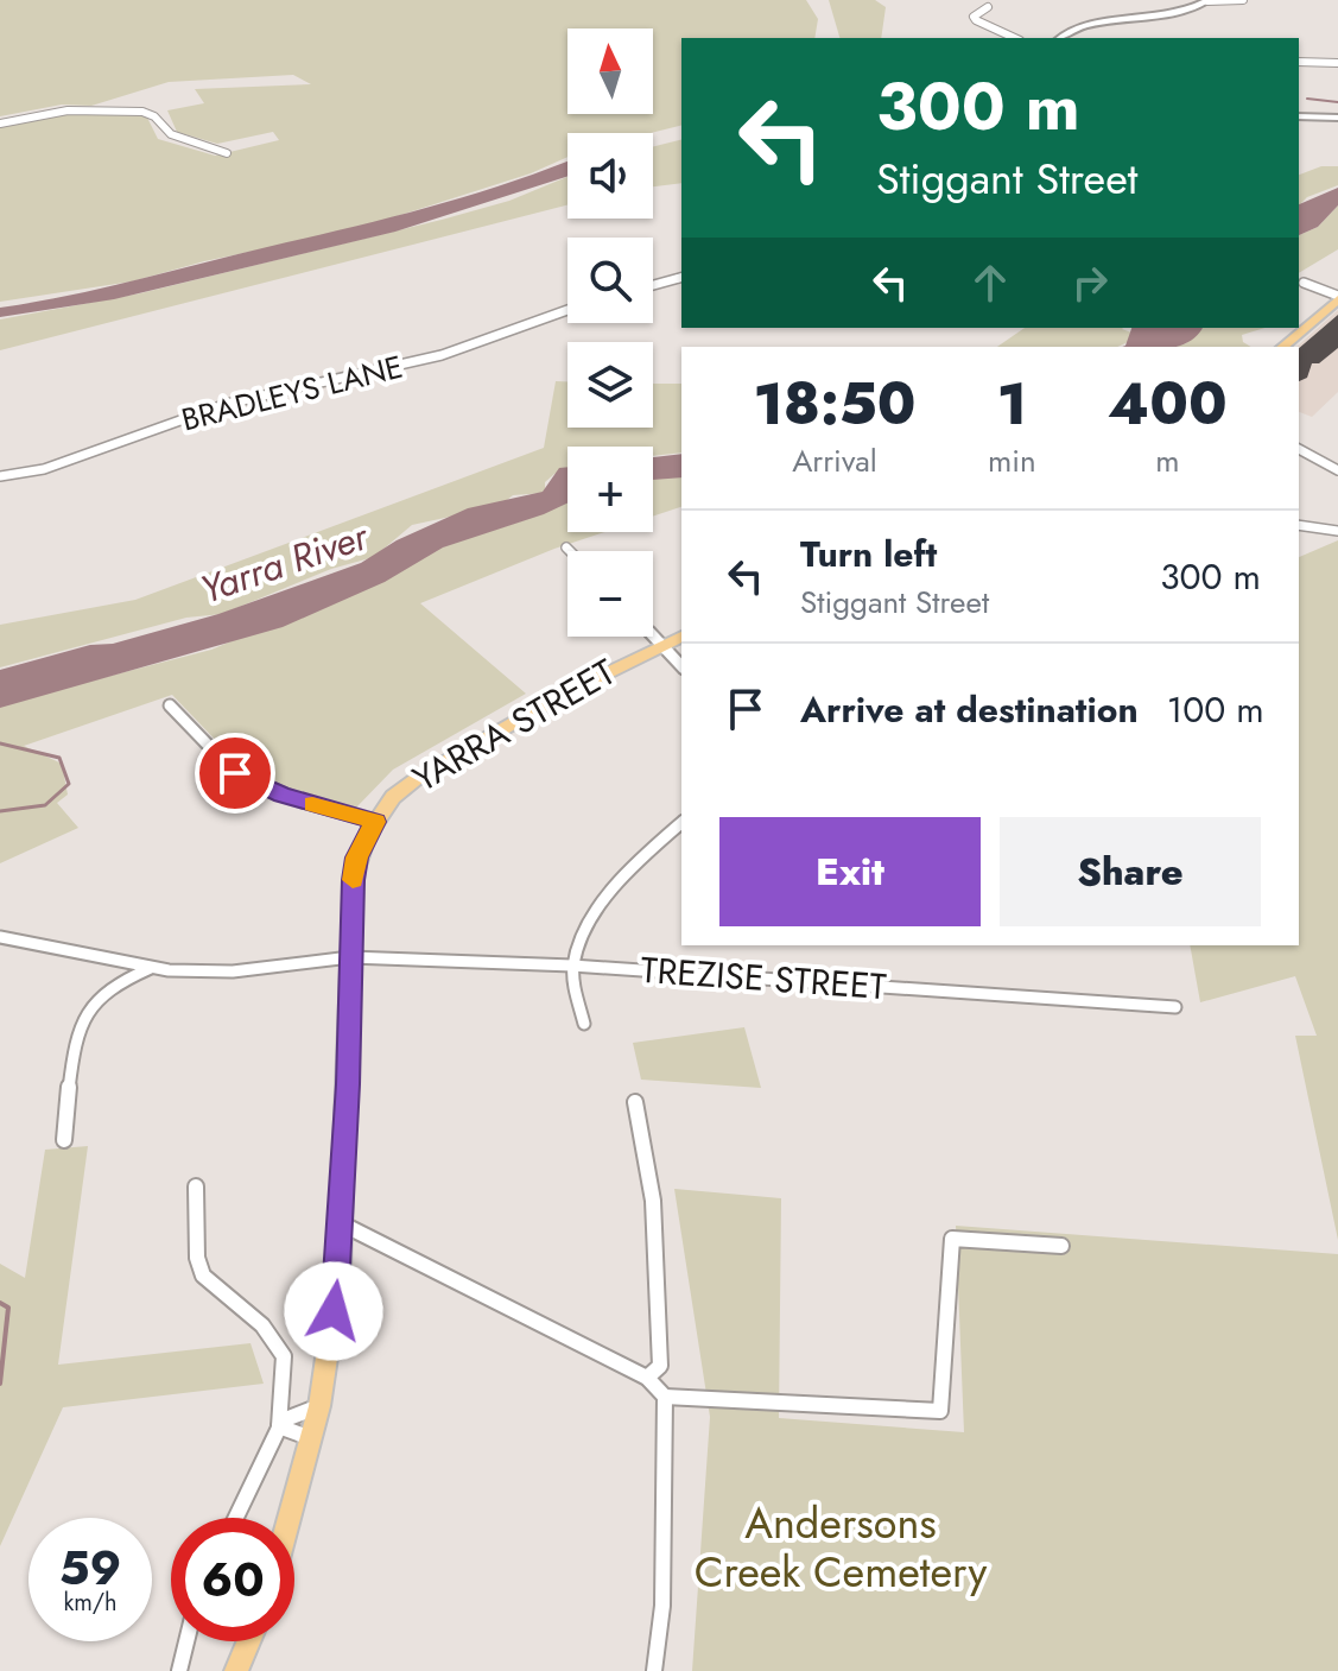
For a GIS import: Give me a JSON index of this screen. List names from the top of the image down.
{
  "streets": {
    "main road": ["YARRA STREET"],
    "street": ["BRADLEYS LANE", "TREZISE STREET"]
  },
  "crossings": [
    ["YARRA STREET", "TREZISE STREET"]
  ],
  "water": ["Yarra River"],
  "parks": ["Andersons Creek Cemetery"],
  "north": "top",
  "page": {
    "map_buttons": ["+", "−"],
    "turn": ["300 m", "Stiggant Street"],
    "eta": [
      "18:50",
      "Arrival",
      "1",
      "min",
      "400",
      "m"
    ],
    "list": [
      {
        "name": "Turn left",
        "note": "Stiggant Street",
        "value": "300 m"
      },
      {
        "name": "Arrive at destination",
        "value": "100 m"
      }
    ],
    "buttons": ["Exit", "Share"],
    "speed": "59 km/h",
    "limit": "60"
  }
}
